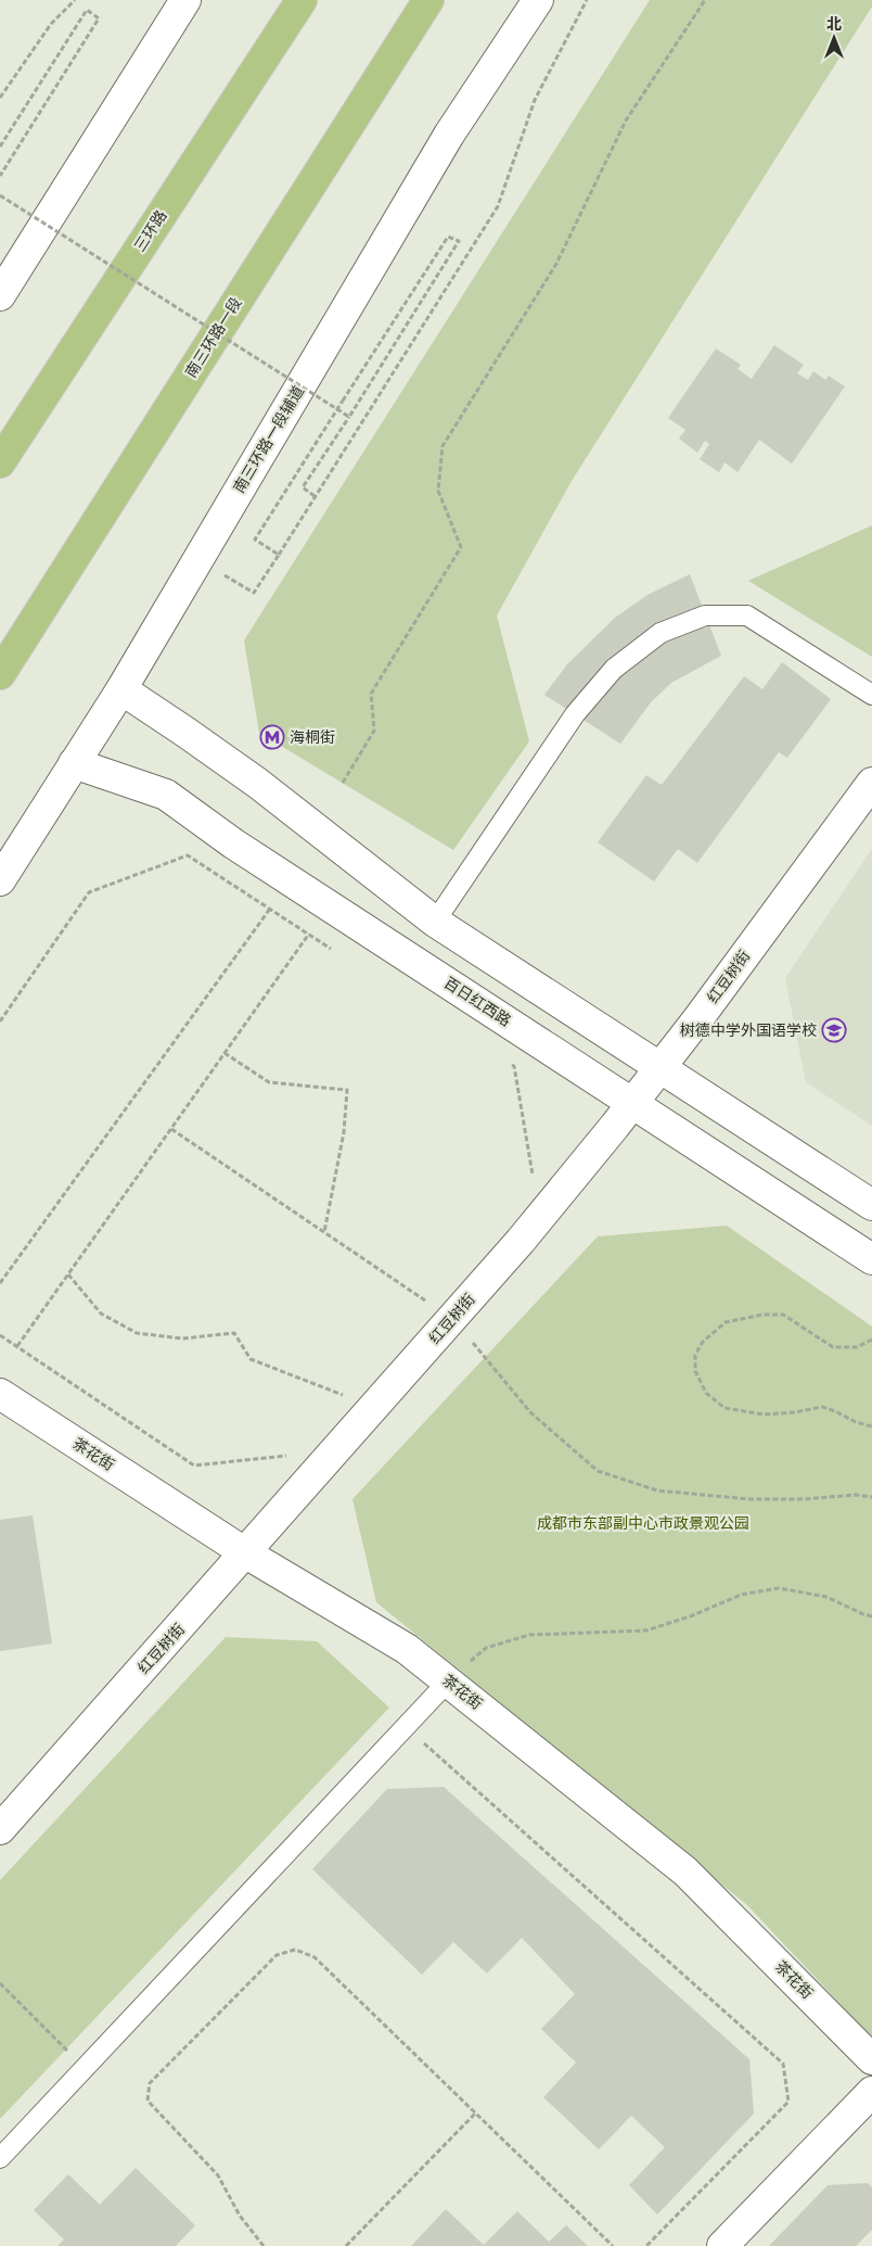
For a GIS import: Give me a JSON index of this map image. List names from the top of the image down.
{
  "streets": {
    "highway": ["三环路", "南三环路一段"],
    "street": [
      "南三环路一段辅道",
      "红豆树街",
      "百日红西路",
      "茶花街"
    ]
  },
  "crossings": [
    ["南三环路一段辅道", "百日红西路"],
    ["红豆树街", "百日红西路"],
    ["红豆树街", "茶花街"]
  ],
  "parks": ["成都市东部副中心市政景观公园"],
  "places": {
    "metro station": ["海桐街"],
    "school or university": ["树德中学外国语学校"]
  },
  "north": "top"
}
